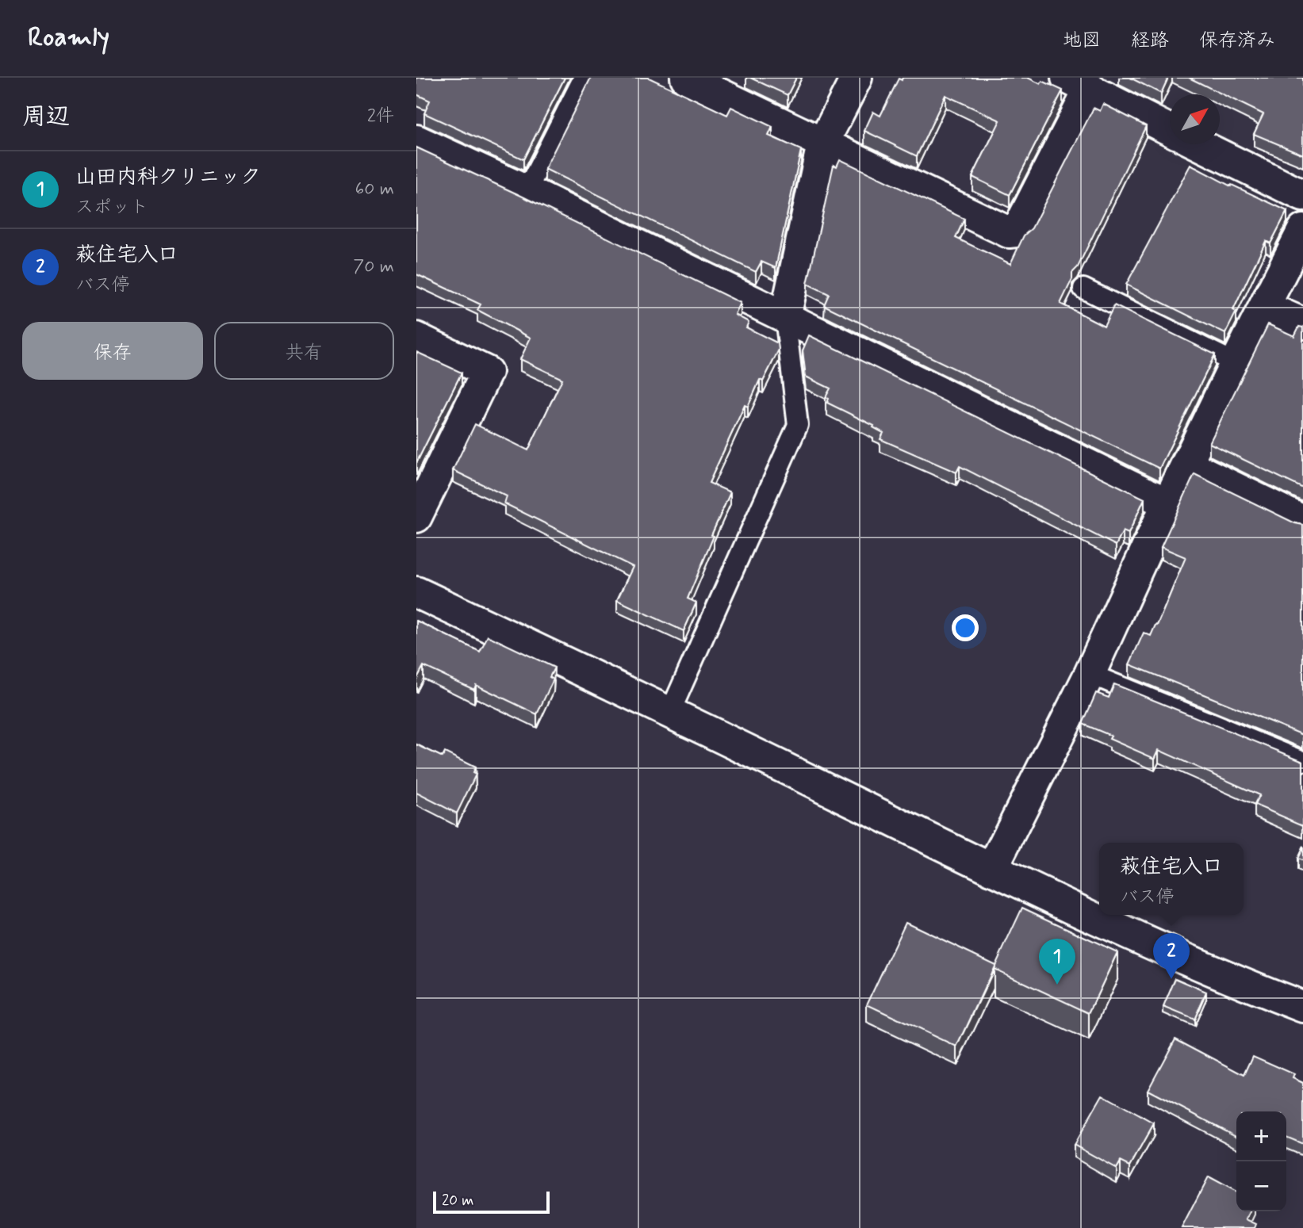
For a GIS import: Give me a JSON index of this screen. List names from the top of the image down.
{
  "scale_bar": "20 m",
  "north": "top right",
  "page": {
    "header": "Roamly",
    "nav": ["地図", "経路", "保存済み"],
    "heading": ["周辺", "2件"],
    "list": [
      {
        "mark": "1",
        "name": "山田内科クリニック",
        "note": "スポット",
        "value": "60 m"
      },
      {
        "mark": "2",
        "name": "萩住宅入口",
        "note": "バス停",
        "value": "70 m"
      }
    ],
    "buttons": ["保存", "共有"],
    "popup": ["萩住宅入口", "バス停"],
    "pins": ["2", "1"],
    "map_buttons": ["+", "−"],
    "scale": "20 m"
  }
}
